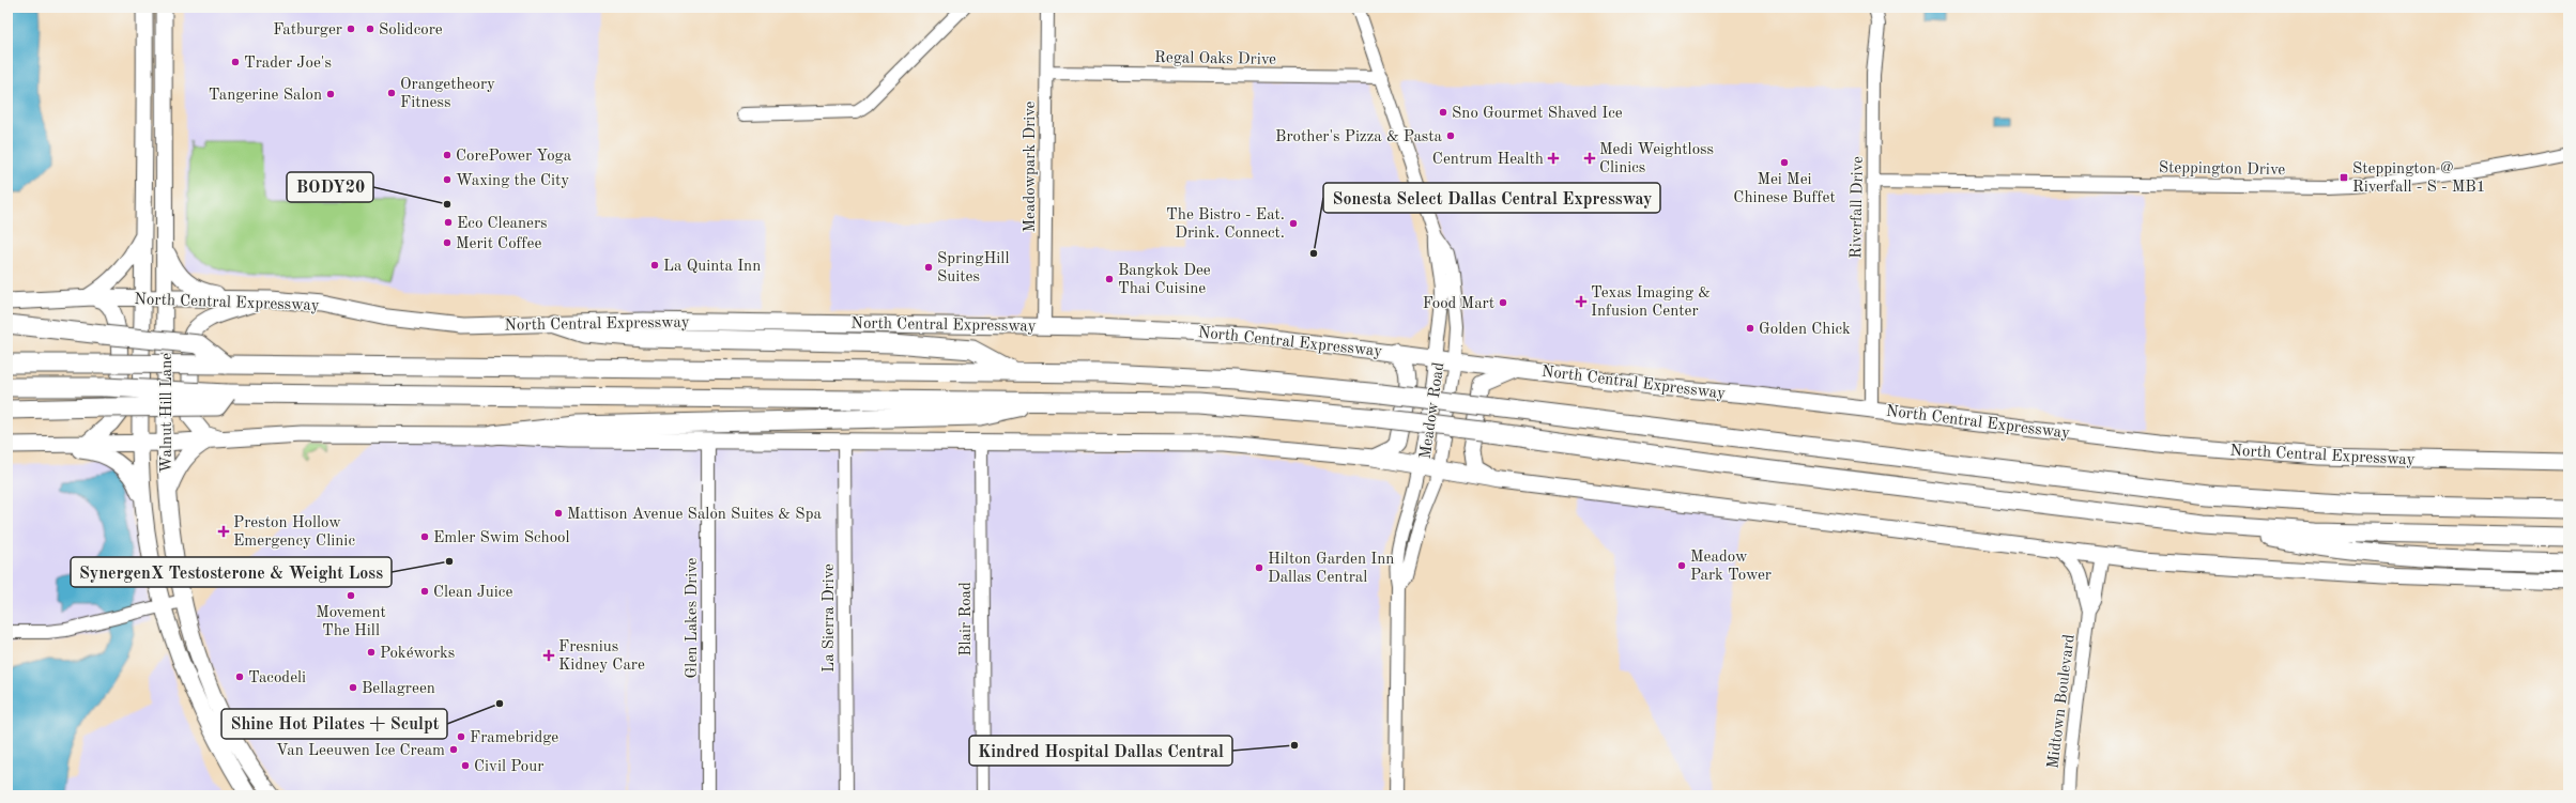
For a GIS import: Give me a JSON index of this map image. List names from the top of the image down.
{
  "streets": {
    "main road": ["North Central Expressway", "Walnut Hill Lane"],
    "street": [
      "Regal Oaks Drive",
      "Meadowpark Drive",
      "Steppington Drive",
      "Riverfall Drive",
      "Meadow Road",
      "Glen Lakes Drive",
      "La Sierra Drive",
      "Blair Road",
      "Midtown Boulevard"
    ]
  },
  "crossings": [
    ["Regal Oaks Drive", "Meadowpark Drive"],
    ["Regal Oaks Drive", "Meadow Road"],
    ["Meadowpark Drive", "North Central Expressway"],
    ["Steppington Drive", "Riverfall Drive"],
    ["Riverfall Drive", "North Central Expressway"],
    ["North Central Expressway", "Meadow Road"],
    ["North Central Expressway", "Walnut Hill Lane"]
  ],
  "places": {
    "other": [
      "Fatburger",
      "Solidcore",
      "Trader Joe's",
      "Orangetheory Fitness",
      "Tangerine Salon",
      "Sno Gourmet Shaved Ice",
      "Brother's Pizza & Pasta",
      "CorePower Yoga",
      "Mei Mei Chinese Buffet",
      "Waxing the City",
      "BODY20",
      "Eco Cleaners",
      "The Bistro - Eat. Drink. Connect.",
      "Merit Coffee",
      "Sonesta Select Dallas Central Expressway",
      "La Quinta Inn",
      "SpringHill Suites",
      "Bangkok Dee Thai Cuisine",
      "Food Mart",
      "Golden Chick",
      "Mattison Avenue Salon Suites & Spa",
      "Emler Swim School",
      "SynergenX Testosterone & Weight Loss",
      "Meadow Park Tower",
      "Hilton Garden Inn Dallas Central",
      "Clean Juice",
      "Movement The Hill",
      "Pokéworks",
      "Tacodeli",
      "Bellagreen",
      "Shine Hot Pilates + Sculpt",
      "Framebridge",
      "Kindred Hospital Dallas Central",
      "Van Leeuwen Ice Cream",
      "Civil Pour"
    ],
    "health": [
      "Centrum Health",
      "Medi Weightloss Clinics",
      "Texas Imaging & Infusion Center",
      "Preston Hollow Emergency Clinic",
      "Fresnius Kidney Care"
    ],
    "transit": ["Steppington @ Riverfall - S - MB1"]
  }
}
